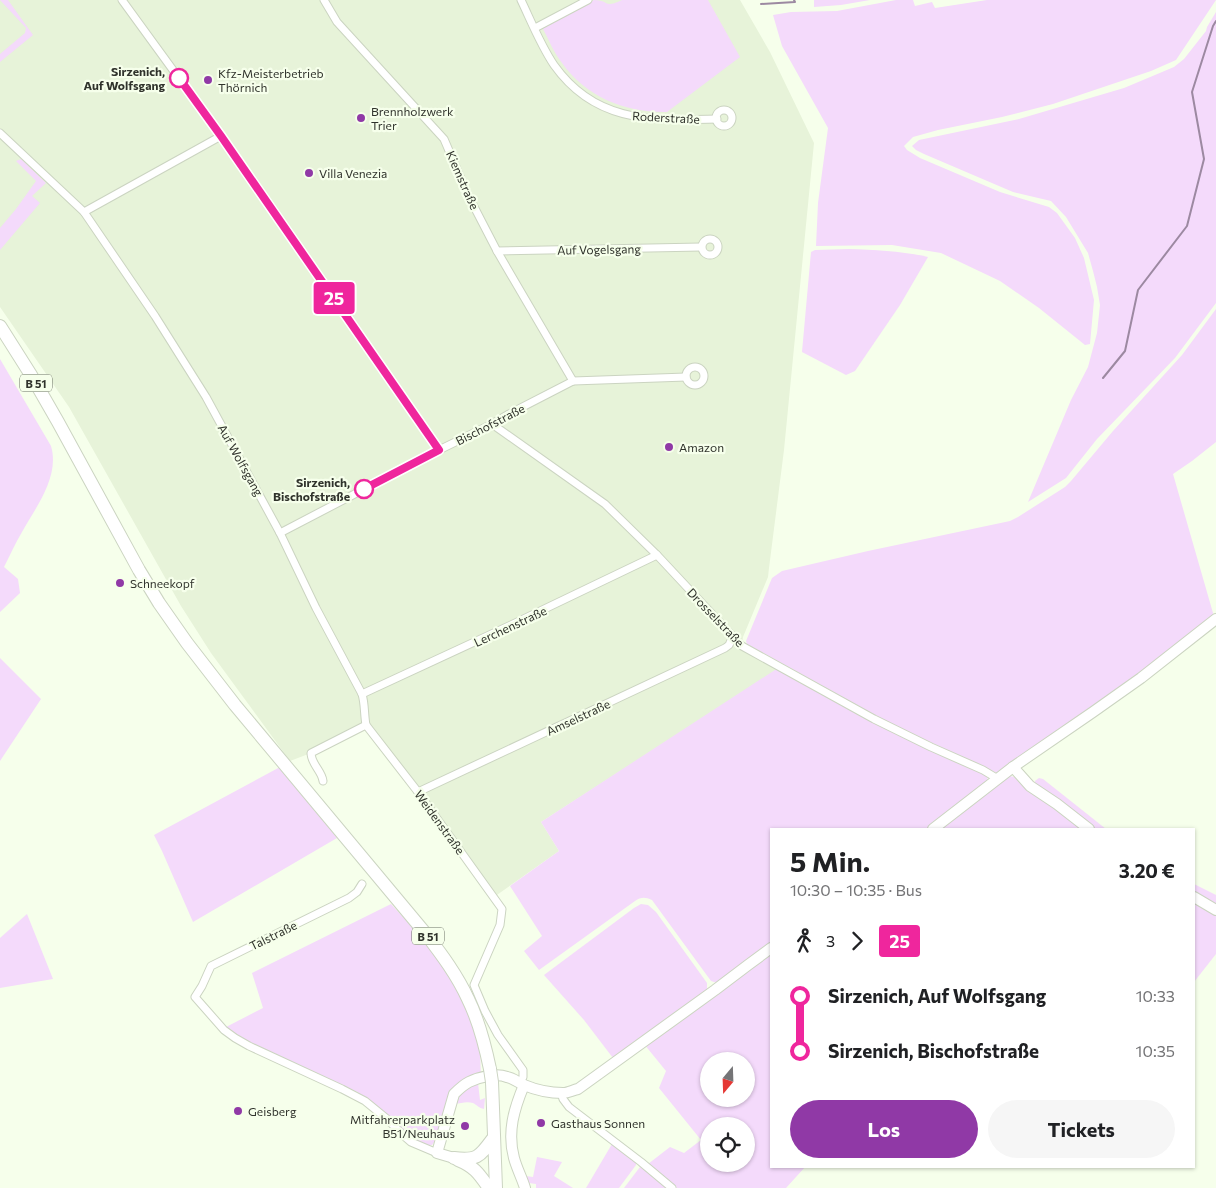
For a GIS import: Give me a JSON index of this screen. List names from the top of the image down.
{
  "streets": {
    "highway": ["B 51"],
    "street": [
      "Roderstraße",
      "Kiemstraße",
      "Auf Vogelsgang",
      "Bischofstraße",
      "Auf Wolfsgang",
      "Drosselstraße",
      "Lerchenstraße",
      "Amselstraße",
      "Weidenstraße",
      "Talstraße"
    ]
  },
  "crossings": [
    ["Kiemstraße", "Auf Vogelsgang"],
    ["Kiemstraße", "Bischofstraße"],
    ["Bischofstraße", "Auf Wolfsgang"],
    ["Bischofstraße", "Drosselstraße"],
    ["Auf Wolfsgang", "Lerchenstraße"],
    ["Auf Wolfsgang", "Weidenstraße"],
    ["Drosselstraße", "Lerchenstraße"],
    ["Drosselstraße", "Amselstraße"],
    ["Amselstraße", "Weidenstraße"]
  ],
  "places": [
    "Sirzenich, Auf Wolfsgang",
    "Kfz-Meisterbetrieb Thörnich",
    "Brennholzwerk Trier",
    "Villa Venezia",
    "Amazon",
    "Sirzenich, Bischofstraße",
    "Schneekopf",
    "Geisberg",
    "Gasthaus Sonnen",
    "Mitfahrerparkplatz B51/Neuhaus"
  ],
  "lines": ["bus line 25"],
  "north": "bottom",
  "page": {
    "on_map": "25",
    "heading": ["5 Min.", "10:30 – 10:35 · Bus", "3.20 €"],
    "legs": ["3", "25"],
    "list": [
      {
        "name": "Sirzenich, Auf Wolfsgang",
        "value": "10:33"
      },
      {
        "name": "Sirzenich, Bischofstraße",
        "value": "10:35"
      }
    ],
    "buttons": ["Los", "Tickets"]
  }
}
